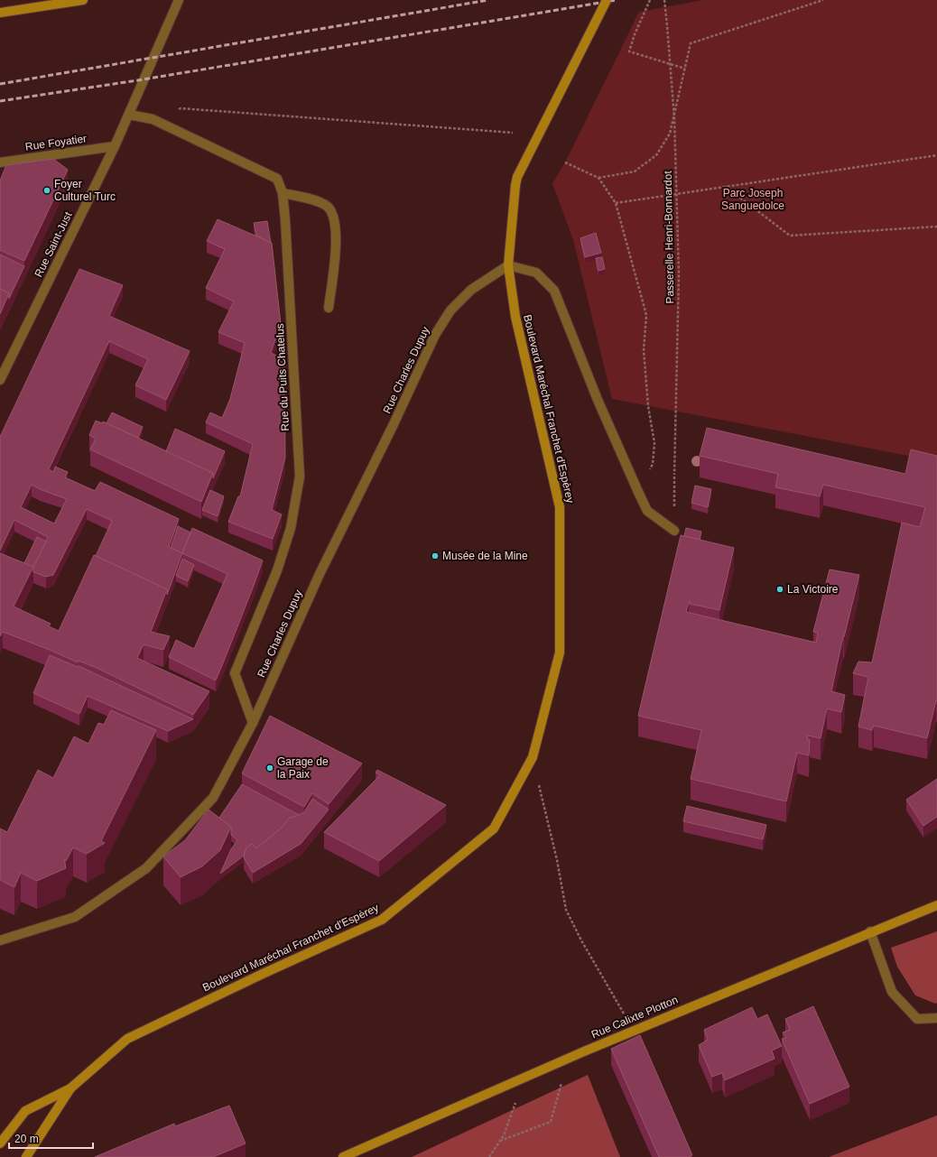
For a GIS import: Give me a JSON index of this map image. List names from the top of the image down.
{
  "streets": {
    "main road": ["Boulevard Maréchal Franchet d'Espèrey", "Rue Calixte Plotton"],
    "street": [
      "Rue Foyatier",
      "Rue Saint-Just",
      "Rue Charles Dupuy",
      "Rue du Puits Chatelus"
    ],
    "path": ["Passerelle Henri-Bonnardot"]
  },
  "crossings": [
    ["Rue Foyatier", "Rue Saint-Just"],
    ["Rue Saint-Just", "Rue du Puits Chatelus"],
    ["Rue Charles Dupuy", "Rue du Puits Chatelus"],
    ["Rue Charles Dupuy", "Boulevard Maréchal Franchet d'Espèrey"]
  ],
  "parks": ["Parc Joseph Sanguedolce"],
  "places": [
    "Foyer Culturel Turc",
    "Musée de la Mine",
    "La Victoire",
    "Garage de la Paix"
  ],
  "scale_bar": "20 m"
}
